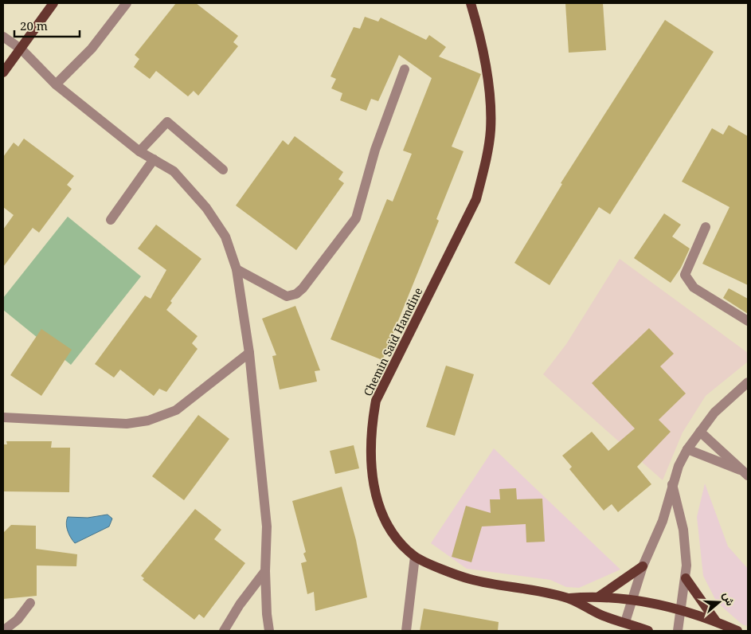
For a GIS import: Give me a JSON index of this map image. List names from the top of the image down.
{
  "streets": {
    "main road": ["Chemin Saïd Hamdine"]
  },
  "scale_bar": "20 m",
  "north": "right"
}
